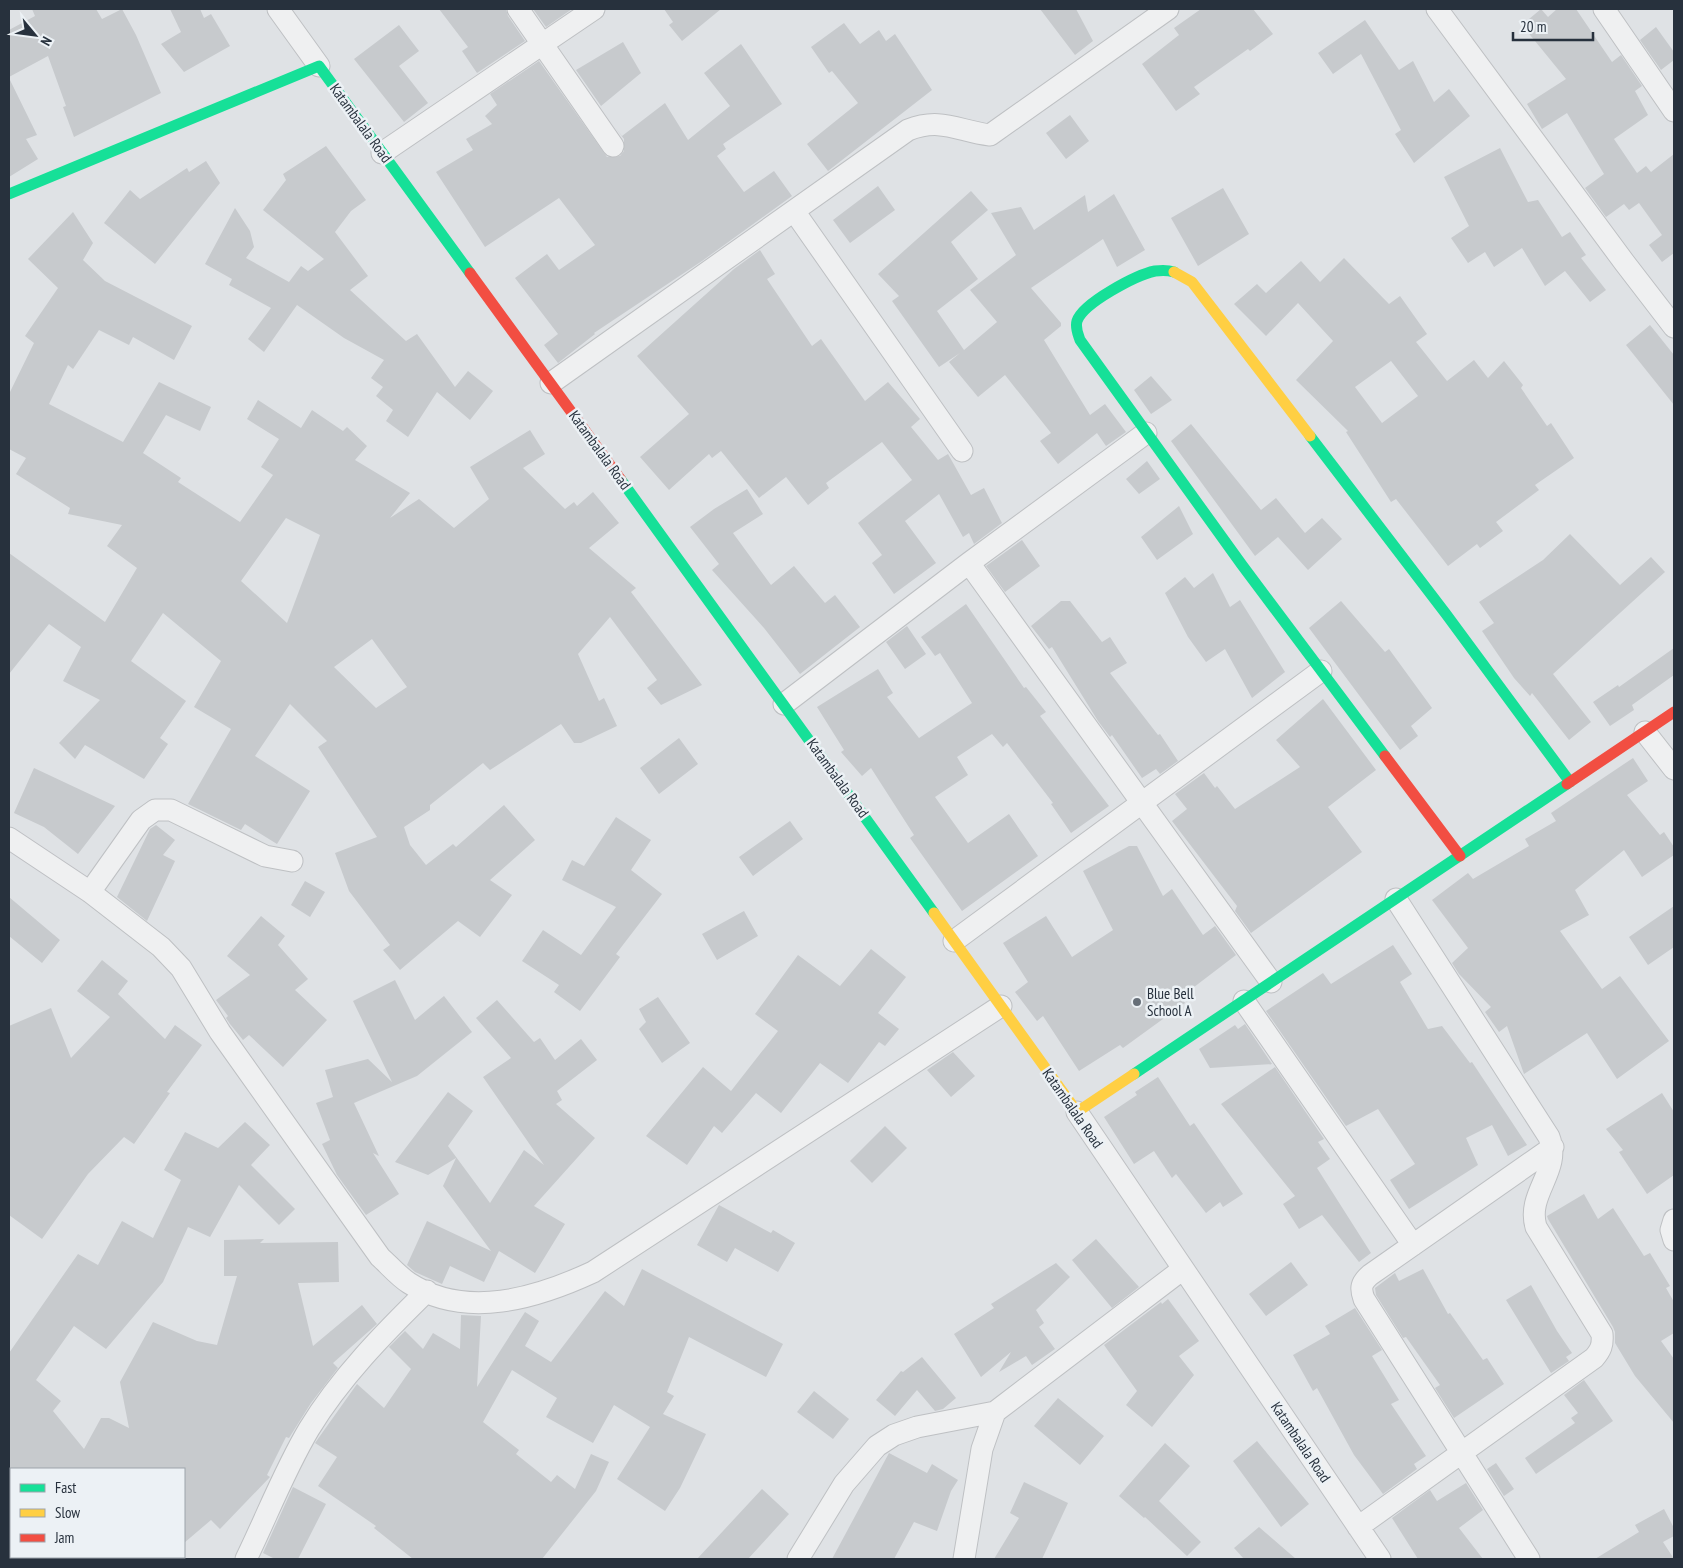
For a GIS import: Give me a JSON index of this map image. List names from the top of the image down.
{
  "streets": {
    "main road": ["Katambalala Road"]
  },
  "places": ["Blue Bell School A"],
  "legend": ["Fast", "Slow", "Jam"],
  "scale_bar": "20 m",
  "north": "bottom right"
}
